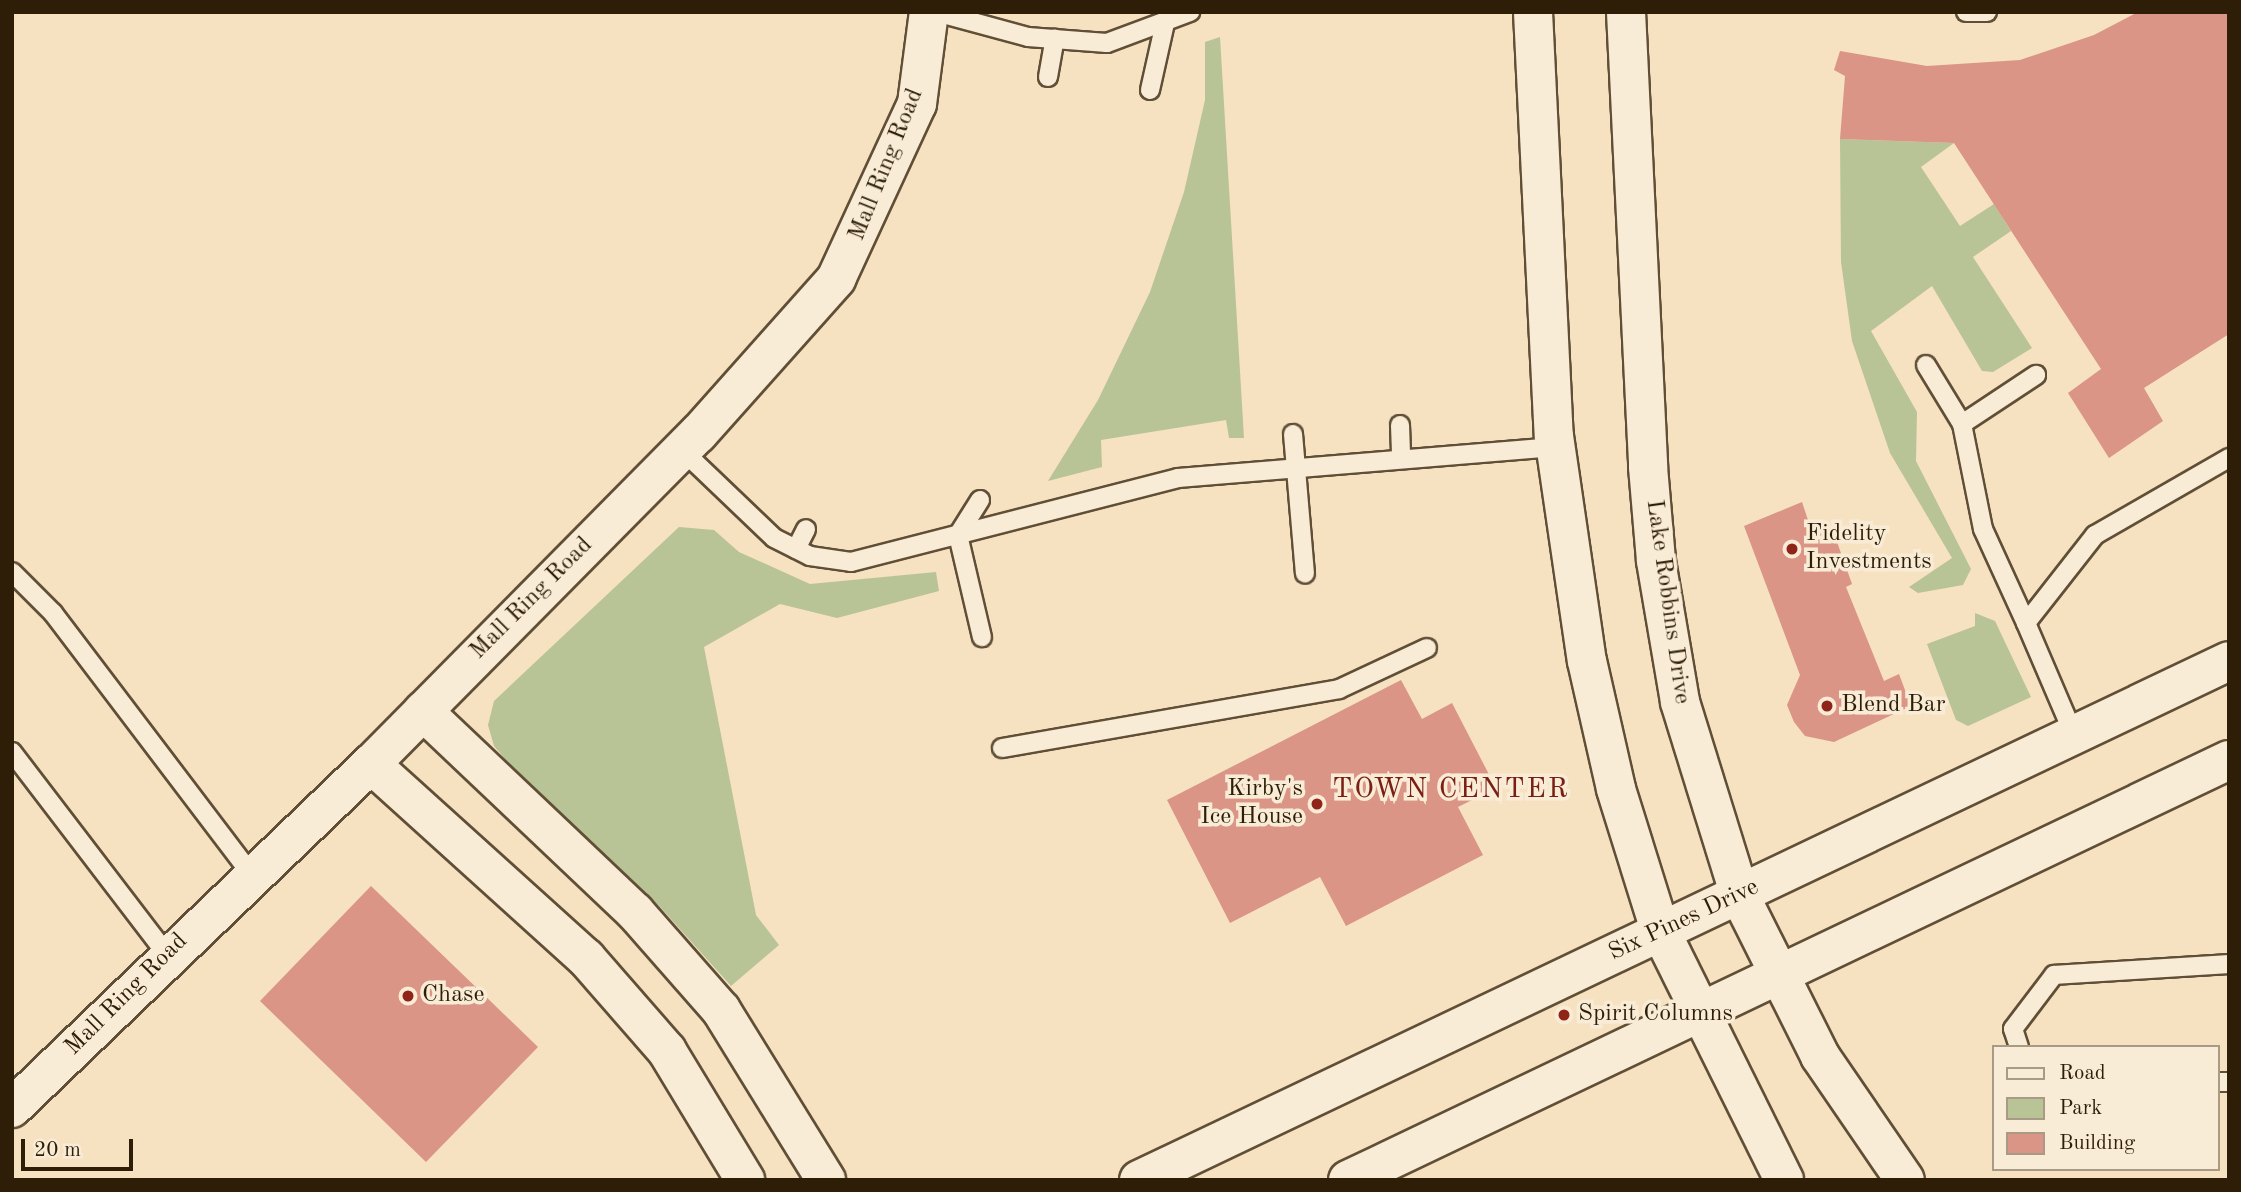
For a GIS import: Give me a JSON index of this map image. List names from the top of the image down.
{
  "streets": {
    "street": ["Mall Ring Road", "Lake Robbins Drive", "Six Pines Drive"]
  },
  "crossings": [
    ["Lake Robbins Drive", "Six Pines Drive"]
  ],
  "districts": ["TOWN CENTER"],
  "places": [
    "Fidelity Investments",
    "Blend Bar",
    "Kirby's Ice House",
    "Chase",
    "Spirit Columns"
  ],
  "legend": ["Road", "Park", "Building"],
  "scale_bar": "20 m"
}
